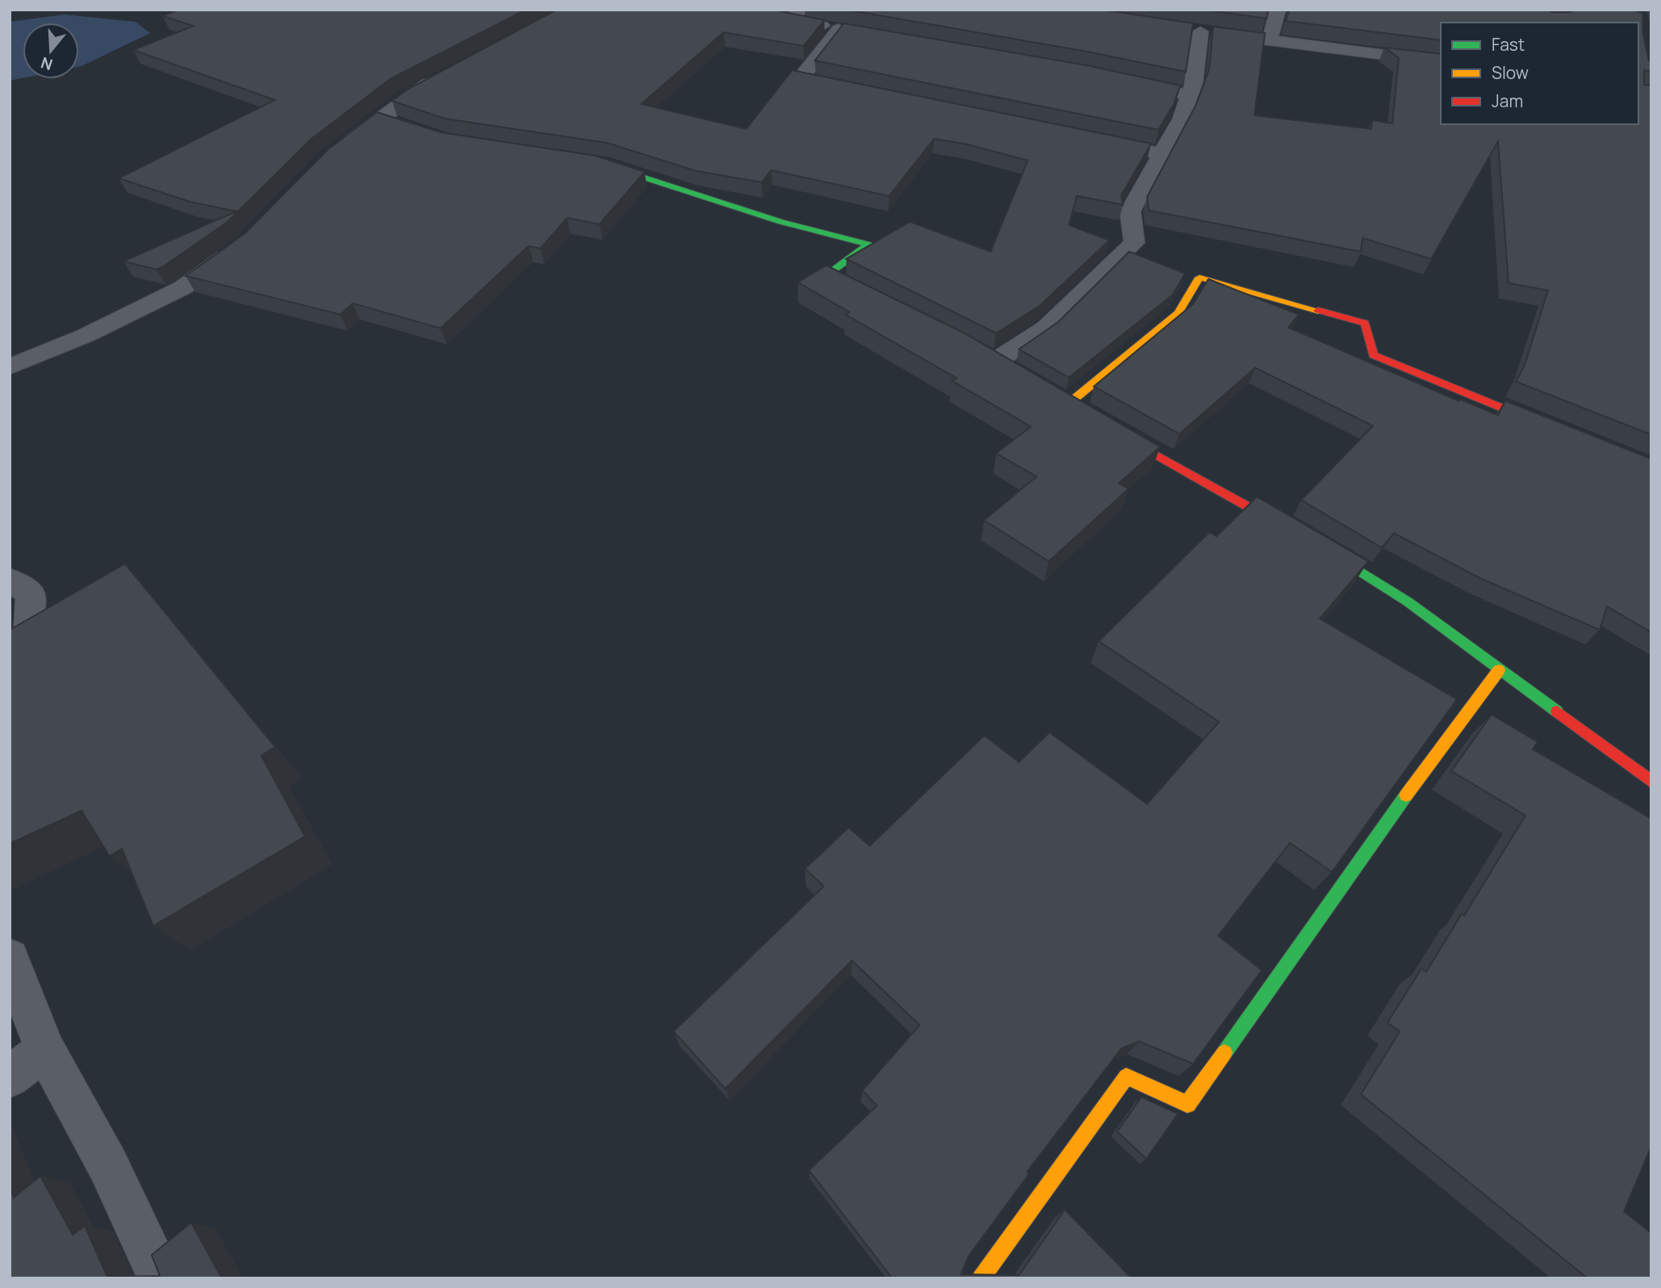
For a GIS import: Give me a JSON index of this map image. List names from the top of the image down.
{
  "legend": ["Fast", "Slow", "Jam"],
  "north": "bottom"
}
